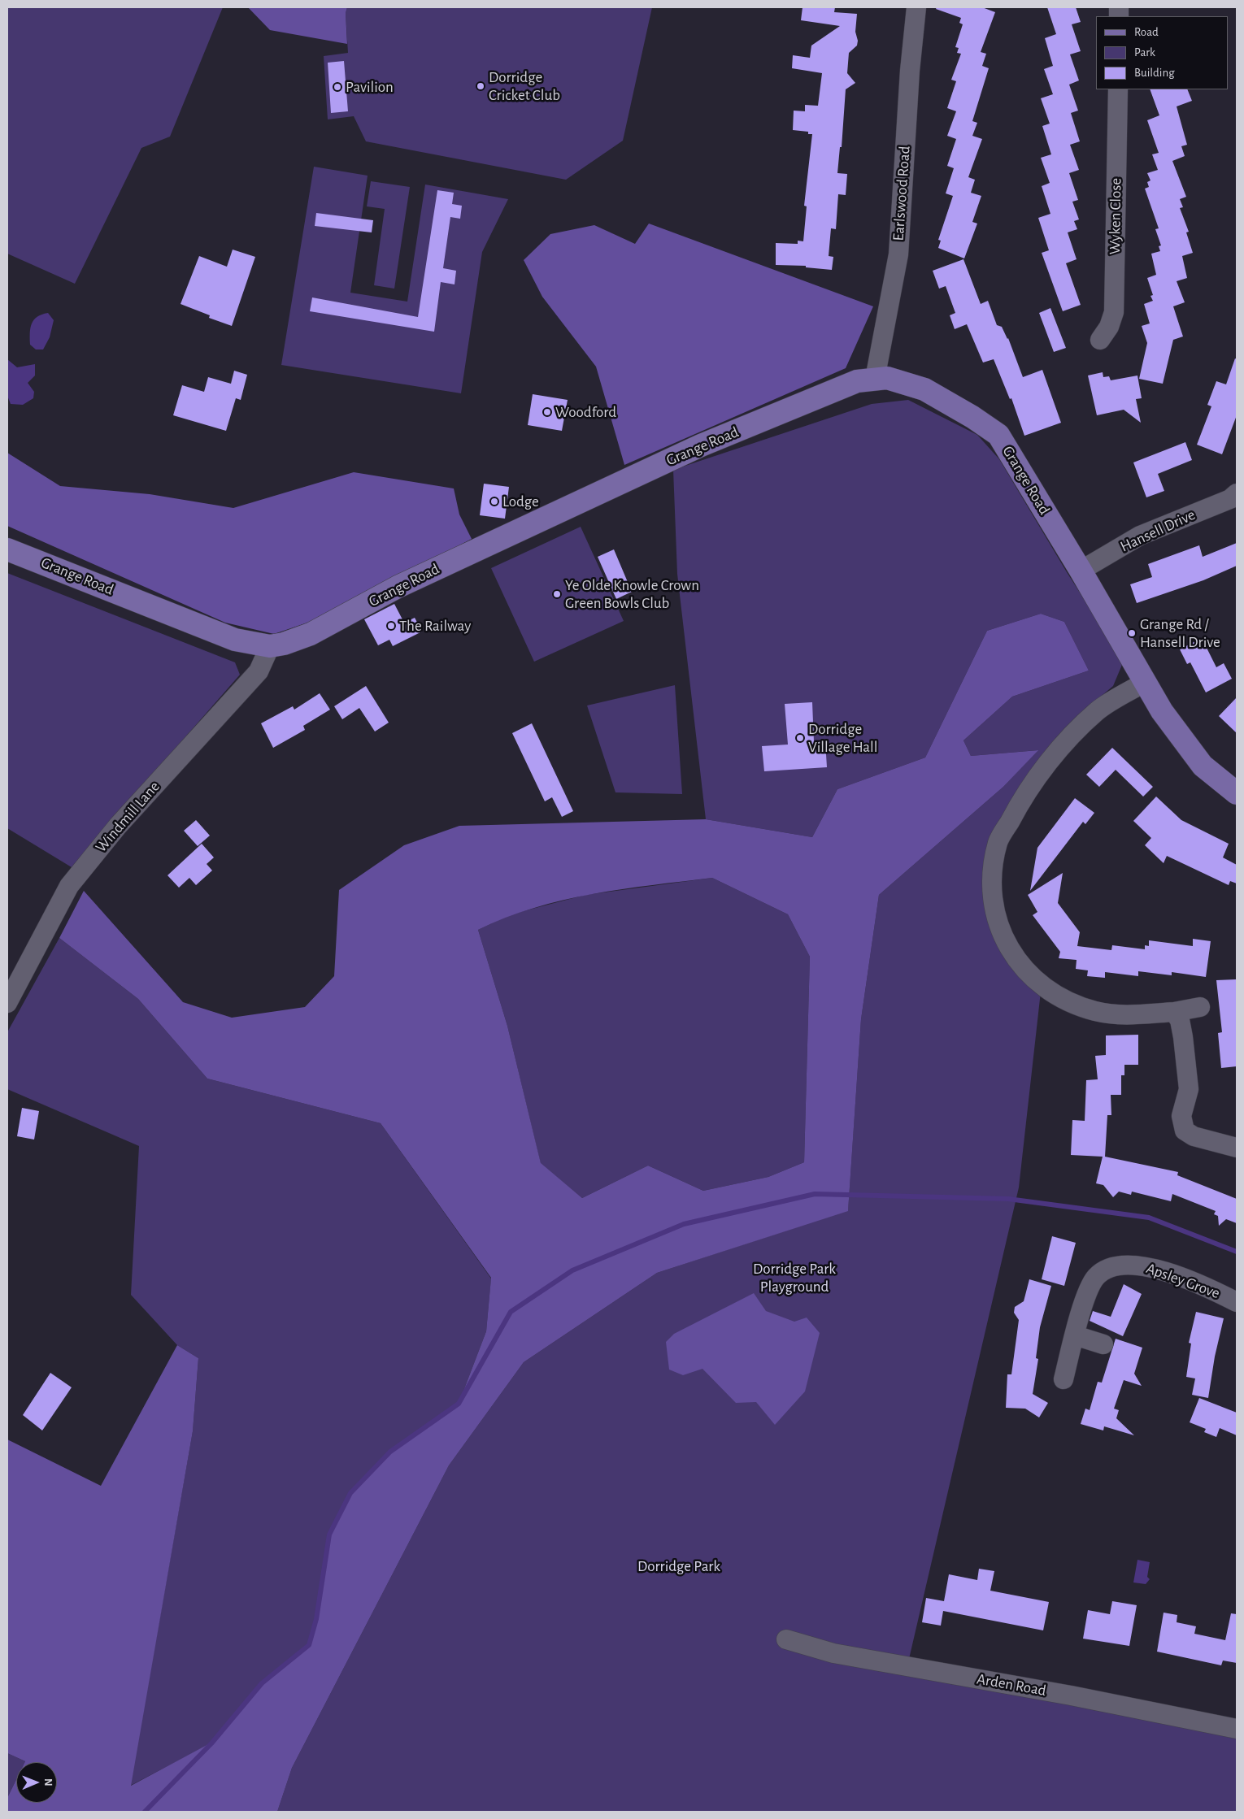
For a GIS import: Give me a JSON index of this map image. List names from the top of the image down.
{
  "streets": {
    "main road": ["Grange Road"],
    "street": [
      "Earlswood Road",
      "Wyken Close",
      "Hansell Drive",
      "Windmill Lane",
      "Apsley Grove",
      "Arden Road"
    ]
  },
  "crossings": [
    ["Earlswood Road", "Grange Road"],
    ["Grange Road", "Hansell Drive"],
    ["Grange Road", "Windmill Lane"]
  ],
  "parks": ["Dorridge Park Playground", "Dorridge Park"],
  "places": [
    "Dorridge Cricket Club",
    "Pavilion",
    "Woodford",
    "Lodge",
    "Ye Olde Knowle Crown Green Bowls Club",
    "The Railway",
    "Grange Rd / Hansell Drive",
    "Dorridge Village Hall"
  ],
  "legend": ["Road", "Park", "Building"],
  "north": "right"
}
